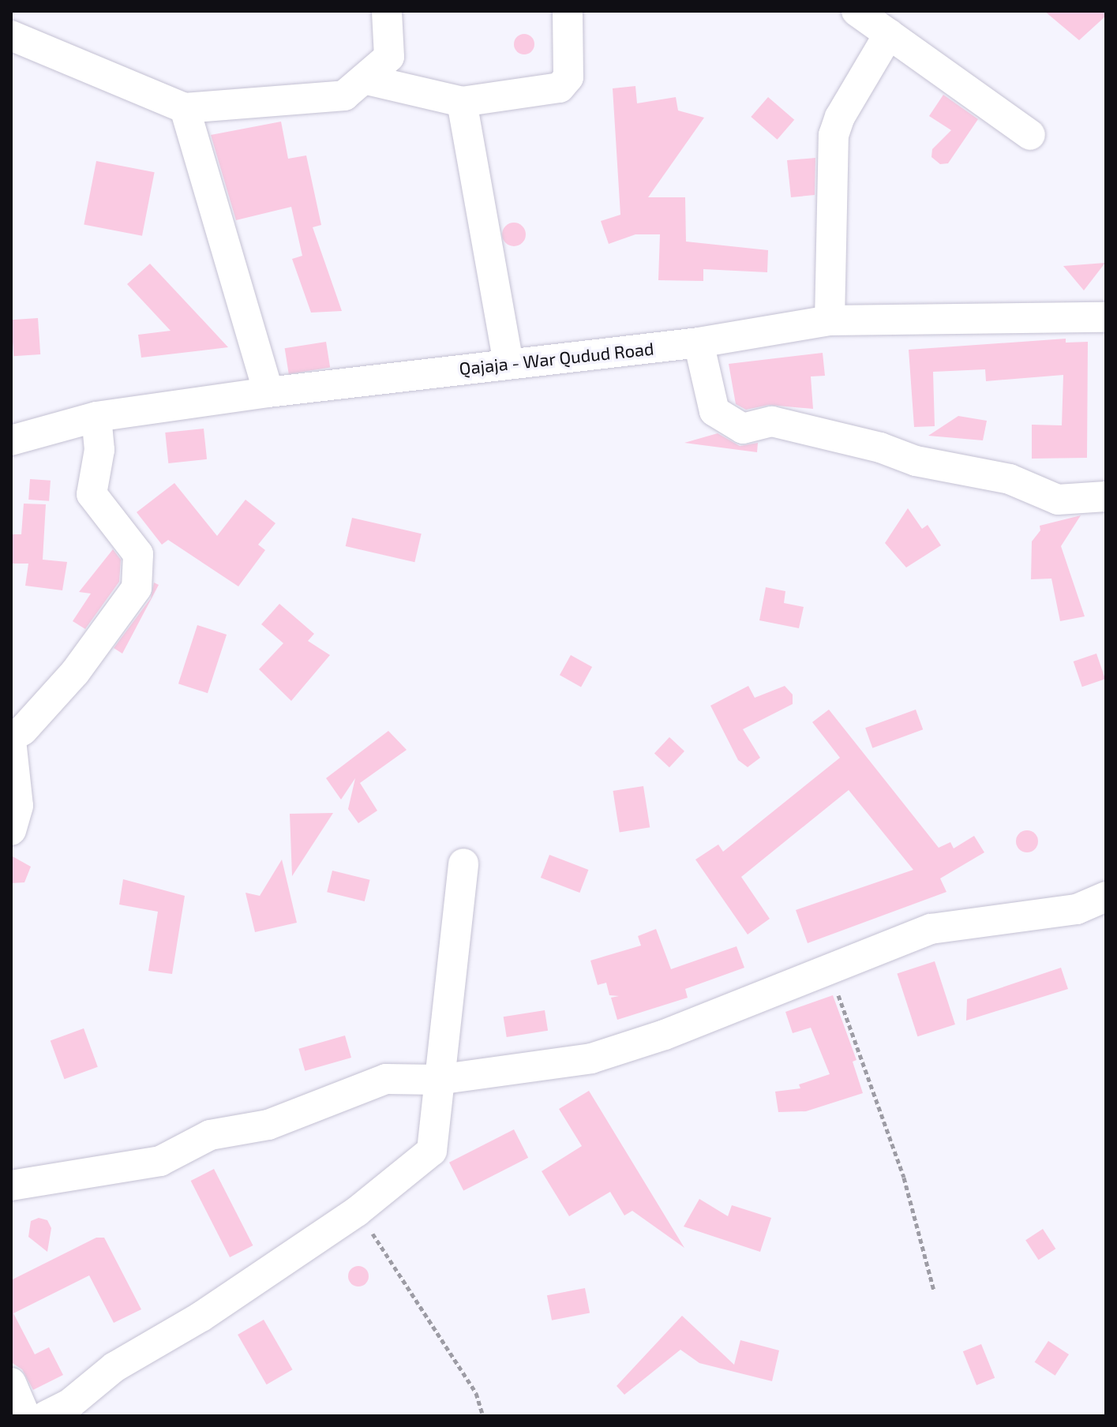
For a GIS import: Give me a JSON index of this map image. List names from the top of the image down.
{
  "streets": {
    "street": ["Qajaja - War Qudud Road"]
  }
}
